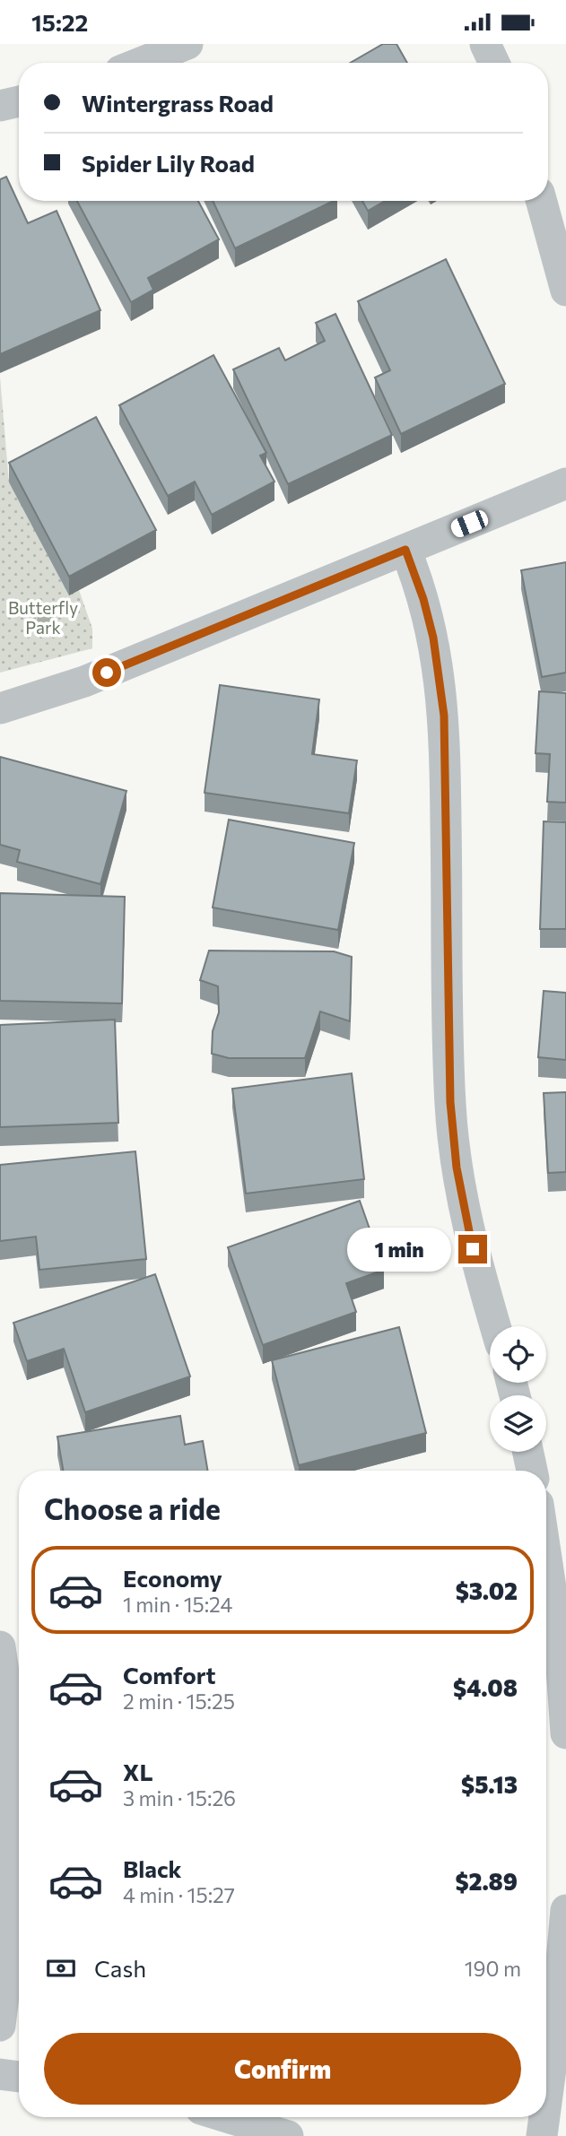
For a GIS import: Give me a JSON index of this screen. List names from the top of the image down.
{
  "parks": ["Butterfly Park"],
  "page": {
    "status": "15:22",
    "banner": ["Wintergrass Road", "Spider Lily Road"],
    "bubble": "1 min",
    "heading": "Choose a ride",
    "list": [
      {
        "name": "Economy",
        "note": "1 min · 15:24",
        "value": "$3.02"
      },
      {
        "name": "Comfort",
        "note": "2 min · 15:25",
        "value": "$4.08"
      },
      {
        "name": "XL",
        "note": "3 min · 15:26",
        "value": "$5.13"
      },
      {
        "name": "Black",
        "note": "4 min · 15:27",
        "value": "$2.89"
      }
    ],
    "pay": ["Cash", "190 m"],
    "buttons": "Confirm"
  }
}
